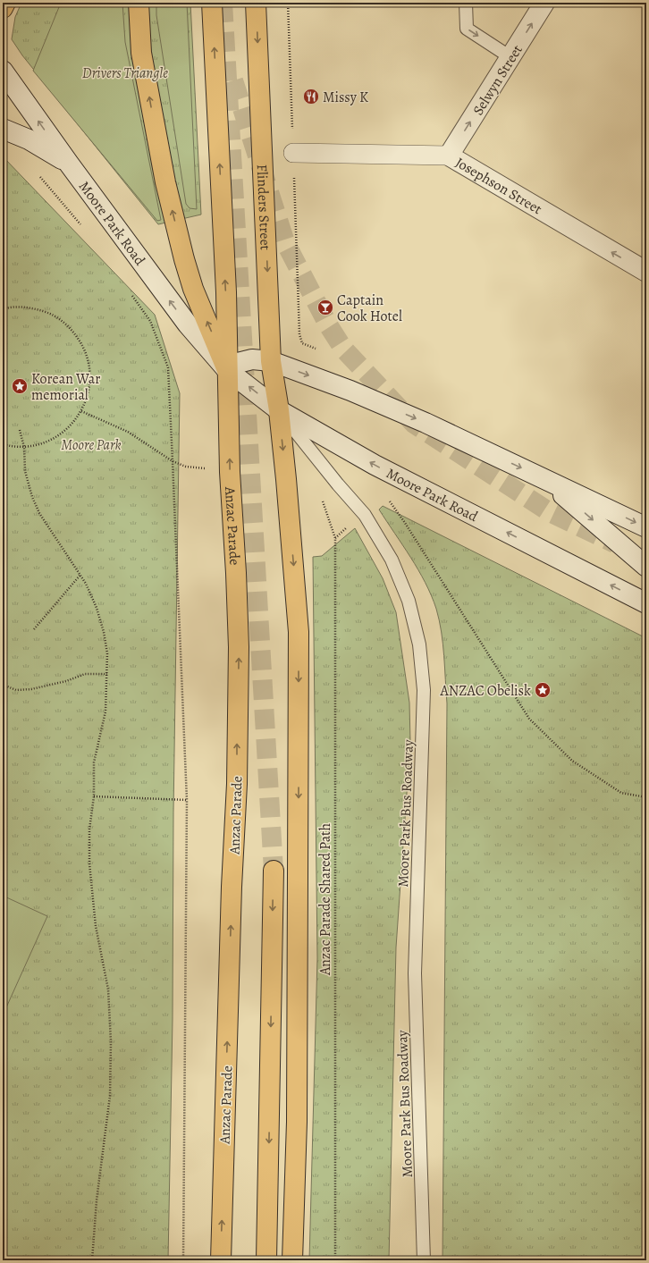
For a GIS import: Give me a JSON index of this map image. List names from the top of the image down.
{
  "streets": {
    "main road": [
      "Selwyn Street",
      "Josephson Street",
      "Flinders Street",
      "Moore Park Road",
      "Anzac Parade"
    ],
    "lane": ["Moore Park Bus Roadway"],
    "path": ["Anzac Parade Shared Path"]
  },
  "crossings": [
    ["Selwyn Street", "Josephson Street"],
    ["Flinders Street", "Moore Park Road"],
    ["Flinders Street", "Moore Park Bus Roadway"],
    ["Moore Park Road", "Anzac Parade"],
    ["Moore Park Road", "Moore Park Bus Roadway"]
  ],
  "one_way": ["Selwyn Street", "Josephson Street"],
  "parks": ["Drivers Triangle", "Moore Park"],
  "places": {
    "restaurant": ["Missy K"],
    "bar": ["Captain Cook Hotel"],
    "place": ["Korean War memorial", "ANZAC Obelisk"]
  }
}
